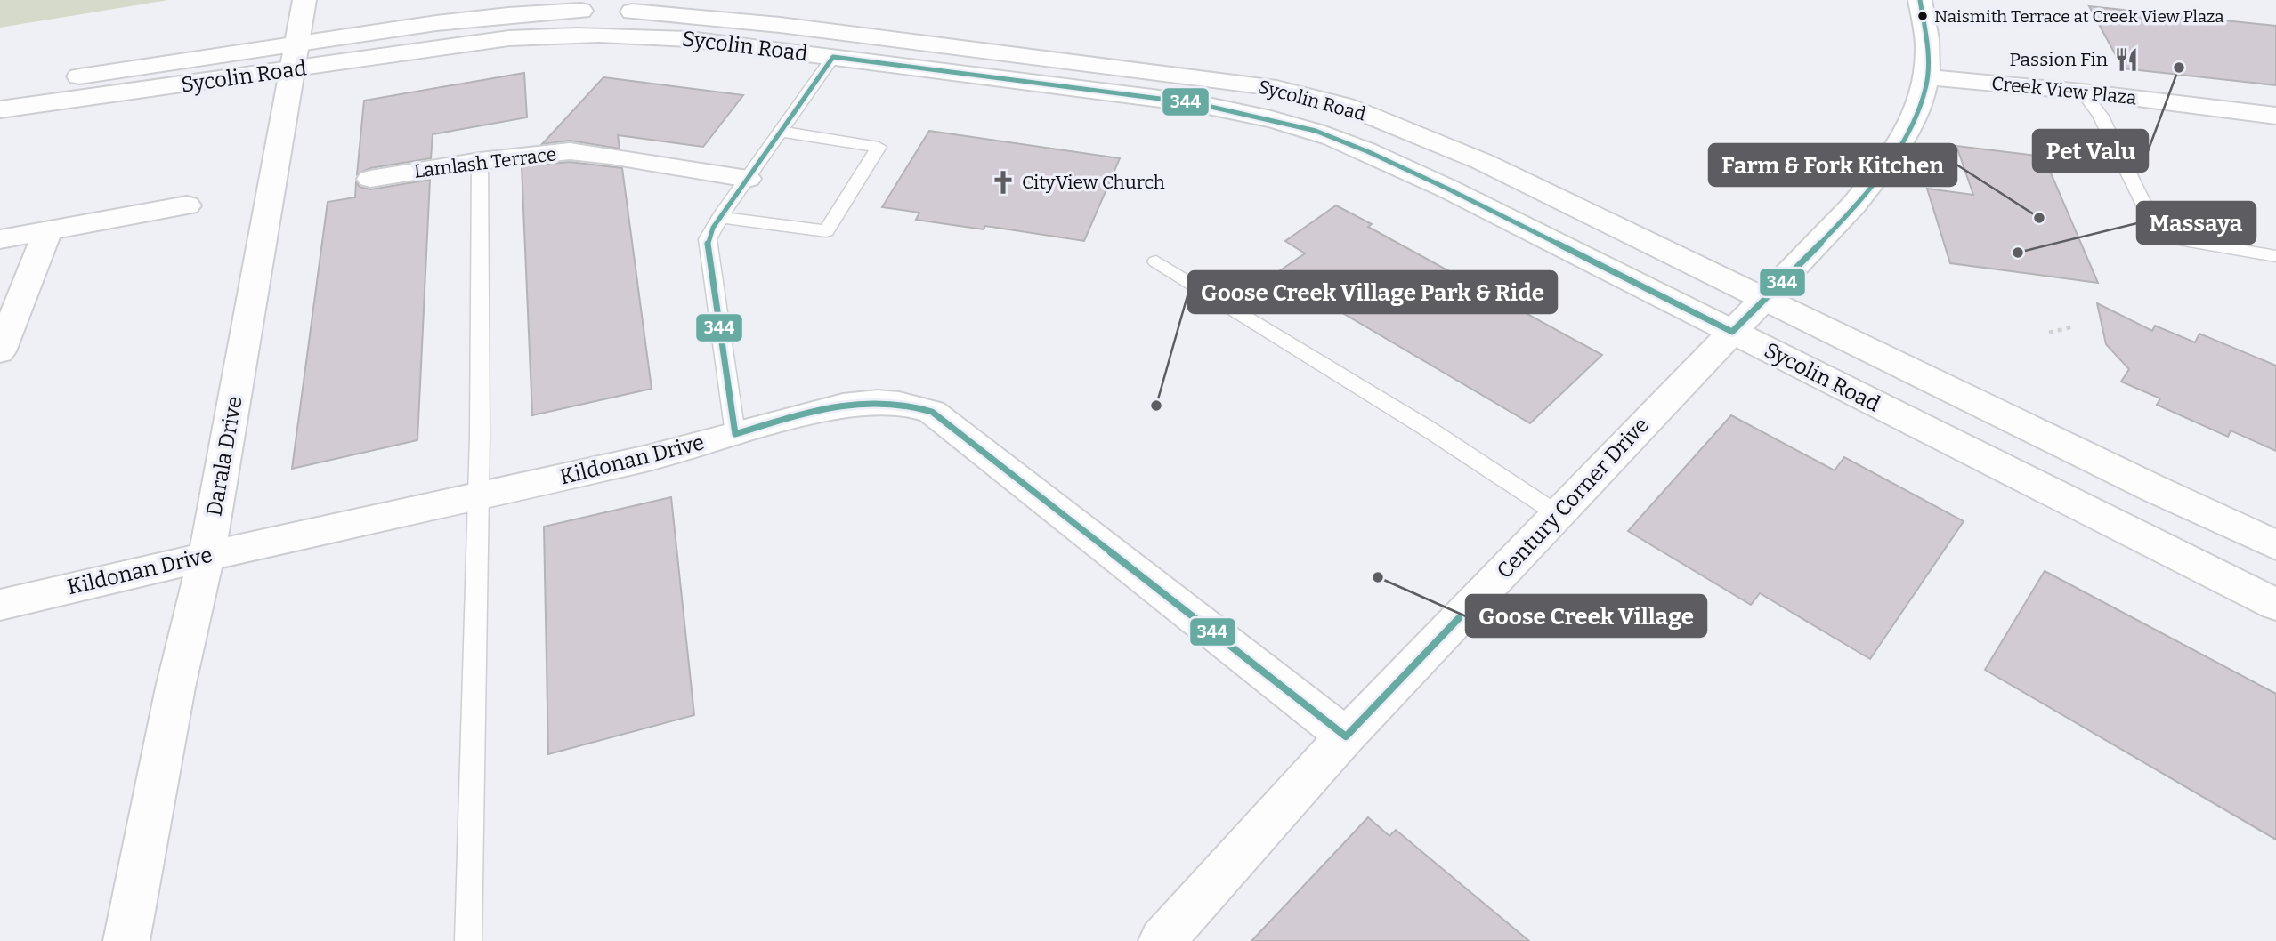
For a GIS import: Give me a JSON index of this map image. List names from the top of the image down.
{
  "streets": {
    "street": [
      "Sycolin Road",
      "Creek View Plaza",
      "Lamlash Terrace",
      "Darala Drive",
      "Kildonan Drive",
      "Century Corner Drive"
    ]
  },
  "crossings": [
    ["Sycolin Road", "Darala Drive"],
    ["Sycolin Road", "Century Corner Drive"],
    ["Creek View Plaza", "Century Corner Drive"],
    ["Darala Drive", "Kildonan Drive"],
    ["Kildonan Drive", "Century Corner Drive"]
  ],
  "places": {
    "other": [
      "Naismith Terrace at Creek View Plaza",
      "Pet Valu",
      "Farm & Fork Kitchen",
      "Massaya",
      "Goose Creek Village Park & Ride",
      "Goose Creek Village"
    ],
    "restaurant": ["Passion Fin"],
    "church": ["CityView Church"]
  },
  "lines": ["transit line 344"]
}
